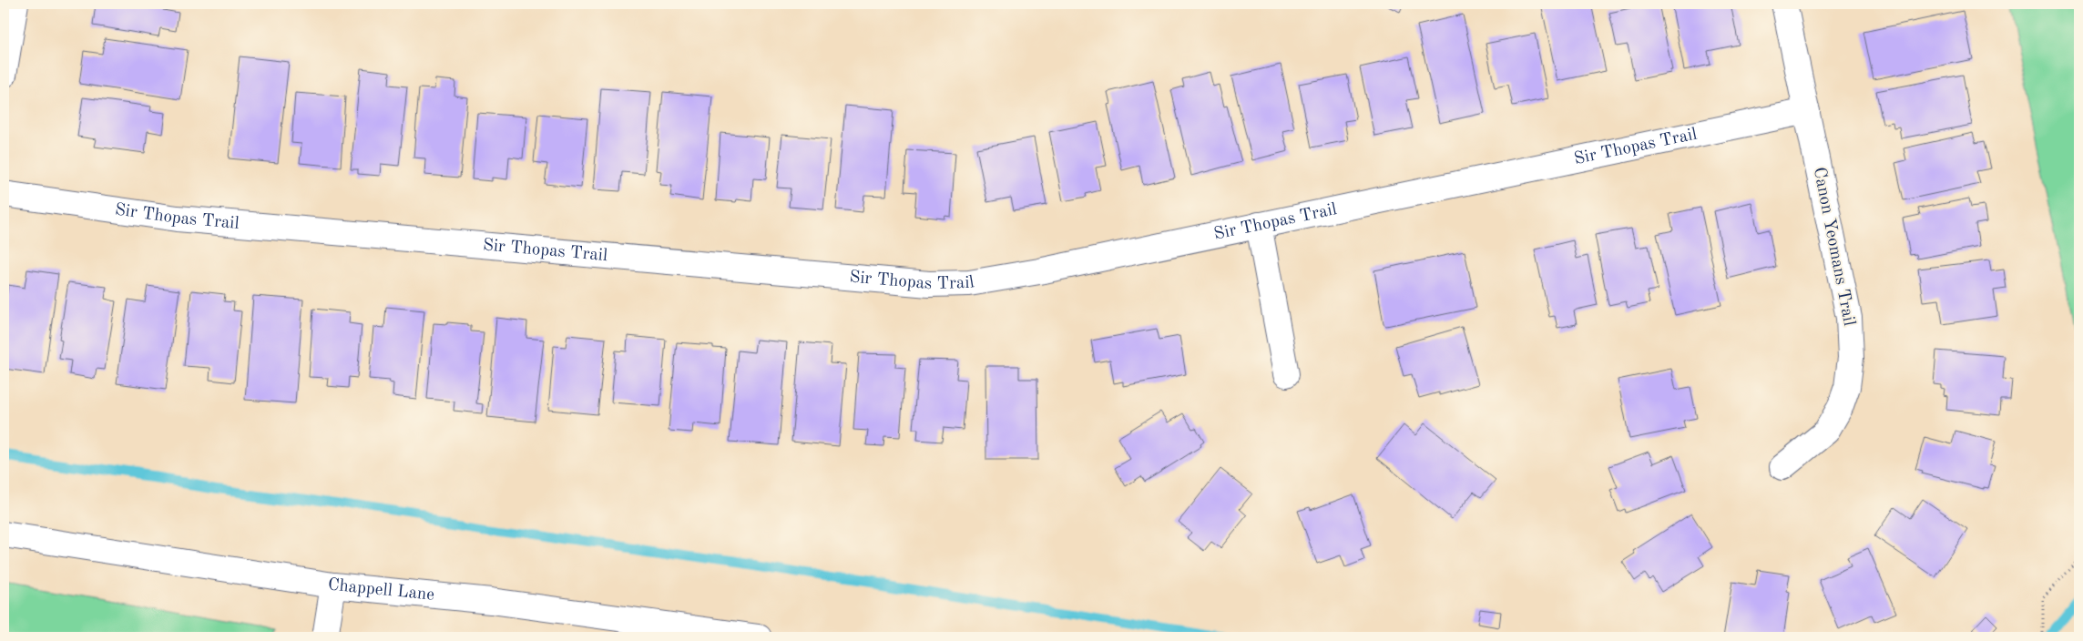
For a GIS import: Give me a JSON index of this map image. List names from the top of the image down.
{
  "streets": {
    "street": ["Sir Thopas Trail", "Canon Yeomans Trail", "Chappell Lane"]
  },
  "crossings": [
    ["Sir Thopas Trail", "Canon Yeomans Trail"]
  ]
}
